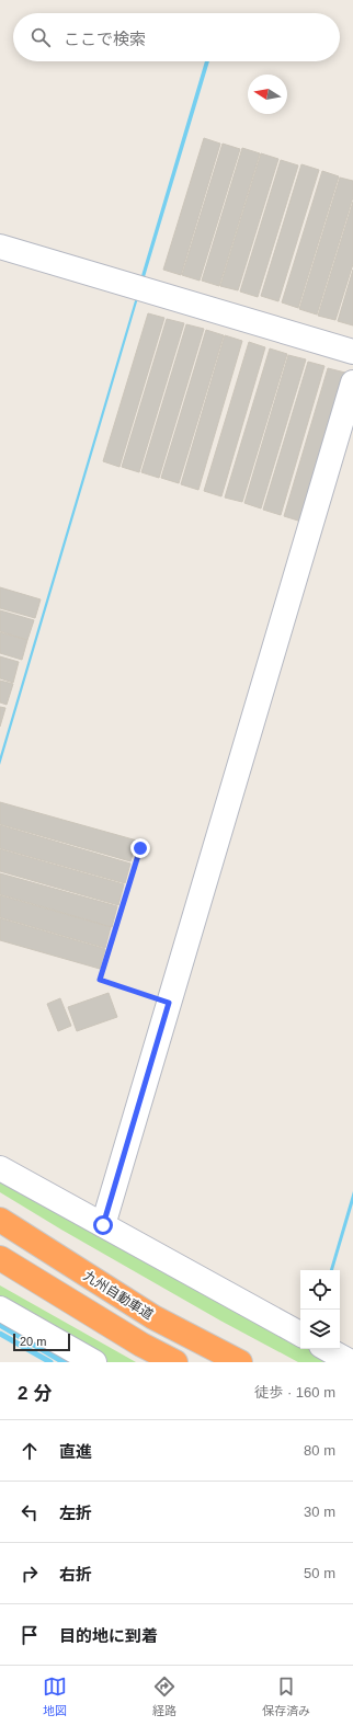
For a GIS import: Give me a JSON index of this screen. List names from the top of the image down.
{
  "streets": {
    "highway": ["九州自動車道"]
  },
  "scale_bar": "20 m",
  "north": "left",
  "page": {
    "search": "ここで検索",
    "scale": "20 m",
    "heading": ["2 分", "徒歩 · 160 m"],
    "list": [
      ["直進", "80 m"],
      ["左折", "30 m"],
      ["右折", "50 m"],
      "目的地に到着"
    ],
    "nav": ["地図", "経路", "保存済み"]
  }
}
